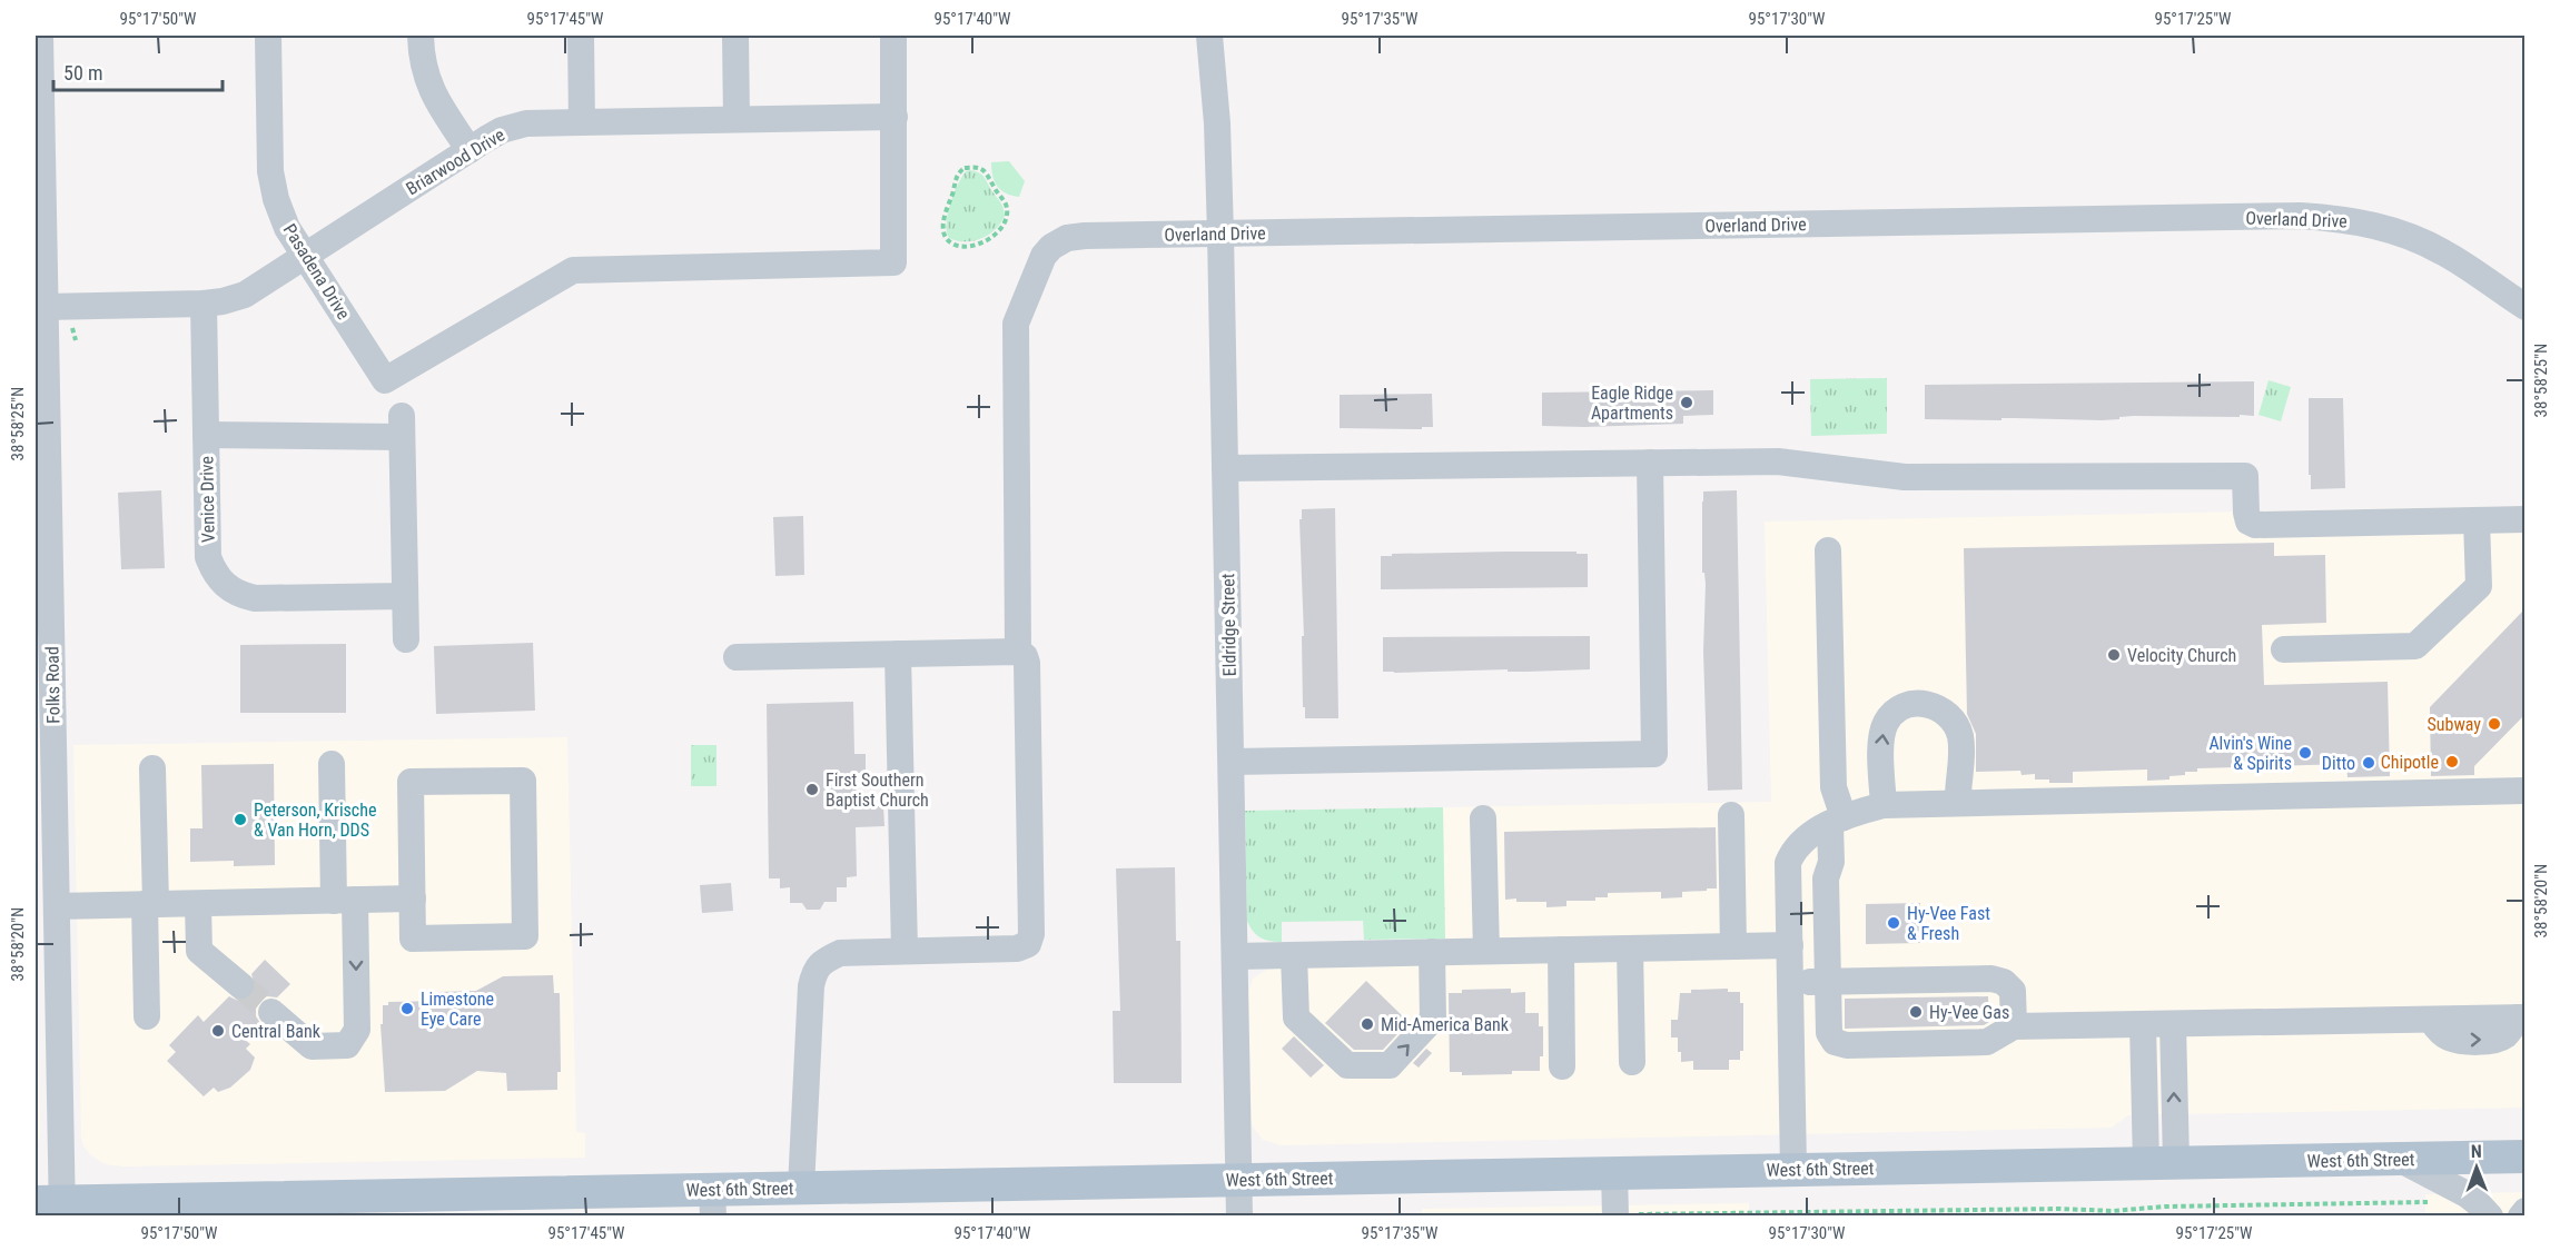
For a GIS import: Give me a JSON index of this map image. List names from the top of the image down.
{
  "streets": {
    "main road": ["West 6th Street"],
    "street": [
      "Briarwood Drive",
      "Overland Drive",
      "Pasadena Drive",
      "Venice Drive",
      "Eldridge Street",
      "Folks Road"
    ]
  },
  "crossings": [
    ["Briarwood Drive", "Pasadena Drive"],
    ["Briarwood Drive", "Venice Drive"],
    ["Briarwood Drive", "Folks Road"],
    ["Overland Drive", "Eldridge Street"],
    ["Eldridge Street", "West 6th Street"],
    ["Folks Road", "West 6th Street"]
  ],
  "places": [
    "Eagle Ridge Apartments",
    "Velocity Church",
    "Subway",
    "Alvin's Wine & Spirits",
    "Chipotle",
    "Ditto",
    "First Southern Baptist Church",
    "Peterson, Krische & Van Horn, DDS",
    "Hy-Vee Fast & Fresh",
    "Limestone Eye Care",
    "Hy-Vee Gas",
    "Mid-America Bank",
    "Central Bank"
  ],
  "scale_bar": "50 m",
  "north": "top",
  "coordinates": [
    "95°17'50\"W",
    "95°17'45\"W",
    "95°17'40\"W",
    "95°17'35\"W",
    "95°17'30\"W",
    "95°17'25\"W",
    "38°58'25\"N",
    "38°58'20\"N"
  ]
}
